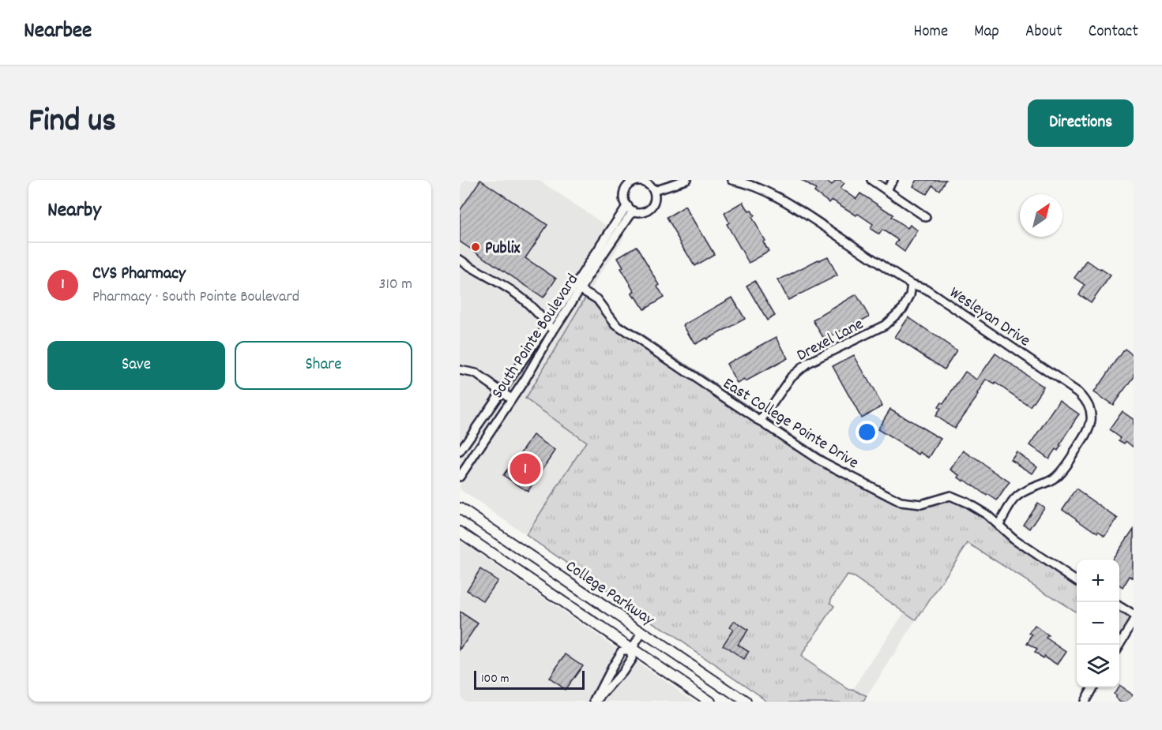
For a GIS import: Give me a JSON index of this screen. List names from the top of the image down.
{
  "streets": {
    "main road": ["College Parkway"],
    "street": [
      "Wesleyan Drive",
      "South Pointe Boulevard",
      "Drexel Lane",
      "East College Pointe Drive"
    ]
  },
  "crossings": [
    ["Wesleyan Drive", "Drexel Lane"],
    ["Wesleyan Drive", "East College Pointe Drive"],
    ["South Pointe Boulevard", "East College Pointe Drive"],
    ["Drexel Lane", "East College Pointe Drive"]
  ],
  "places": ["Publix"],
  "scale_bar": "100 m",
  "north": "top right",
  "page": {
    "header": "Nearbee",
    "nav": [
      "Home",
      "Map",
      "About",
      "Contact"
    ],
    "title": "Find us",
    "buttons": [
      "Directions",
      ["Save", "Share"]
    ],
    "heading": "Nearby",
    "list": [
      {
        "mark": "1",
        "name": "CVS Pharmacy",
        "note": "Pharmacy · South Pointe Boulevard",
        "value": "310 m"
      }
    ],
    "pins": "1",
    "map_buttons": ["+", "−"],
    "scale": "100 m"
  }
}
